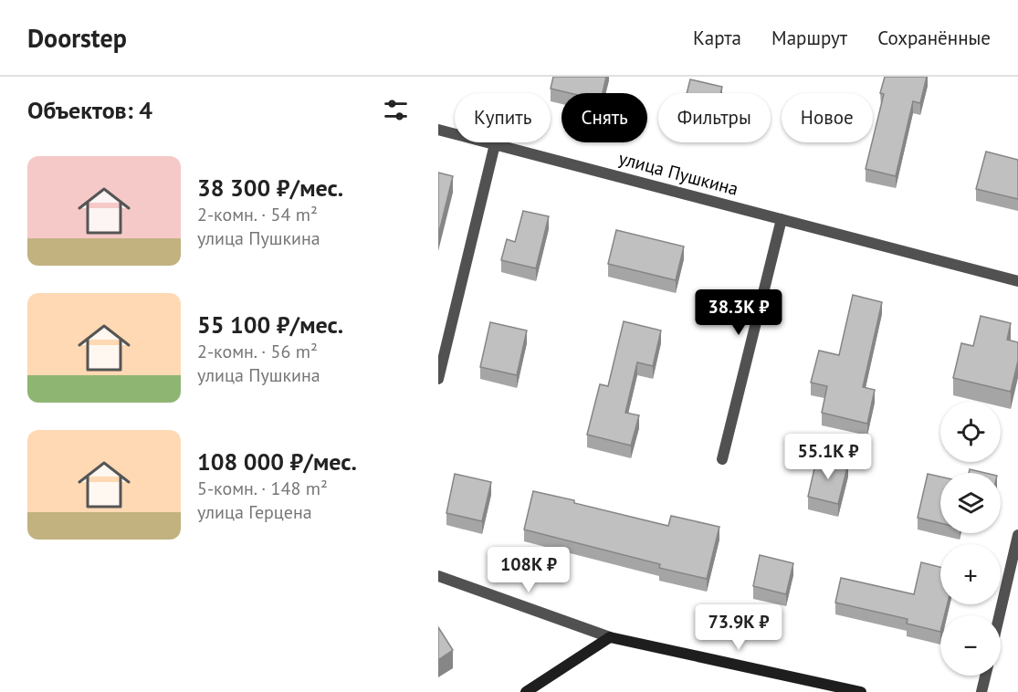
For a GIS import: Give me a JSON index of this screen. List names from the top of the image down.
{
  "streets": {
    "street": ["улица Пушкина"]
  },
  "page": {
    "header": "Doorstep",
    "nav": ["Карта", "Маршрут", "Сохранённые"],
    "heading": "Объектов: 4",
    "chip": [
      "Купить",
      "Снять",
      "Фильтры",
      "Новое"
    ],
    "list": [
      {
        "name": "38 300 ₽/мес.",
        "note": "2-комн. · 54 m² · улица Пушкина"
      },
      {
        "name": "55 100 ₽/мес.",
        "note": "2-комн. · 56 m² · улица Пушкина"
      },
      {
        "name": "108 000 ₽/мес.",
        "note": "5-комн. · 148 m² · улица Герцена"
      }
    ],
    "price": [
      "38.3K ₽",
      "55.1K ₽",
      "108K ₽",
      "73.9K ₽"
    ],
    "map_buttons": ["+", "−"]
  }
}
